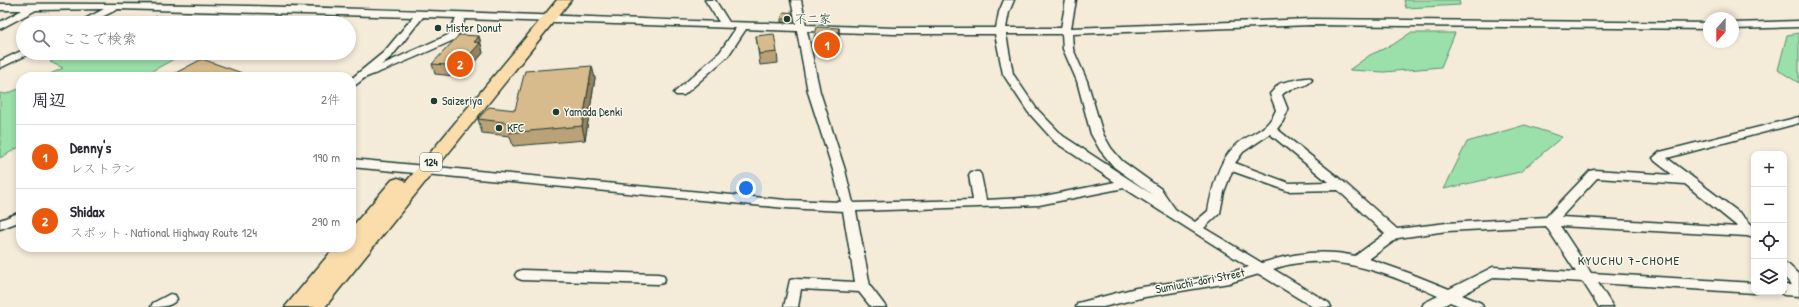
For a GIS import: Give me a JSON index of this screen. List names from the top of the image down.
{
  "streets": {
    "highway": ["124"],
    "street": ["Sumiuchi-dori Street"]
  },
  "districts": ["KYUCHU 7-CHOME"],
  "places": [
    "不二家",
    "Mister Donut",
    "Saizeriya",
    "Yamada Denki",
    "KFC"
  ],
  "north": "bottom",
  "page": {
    "search": "ここで検索",
    "pins": ["1", "2"],
    "heading": ["周辺", "2件"],
    "list": [
      {
        "mark": "1",
        "name": "Denny's",
        "note": "レストラン",
        "value": "190 m"
      },
      {
        "mark": "2",
        "name": "Shidax",
        "note": "スポット · National Highway Route 124",
        "value": "290 m"
      }
    ],
    "map_buttons": ["+", "−"]
  }
}
